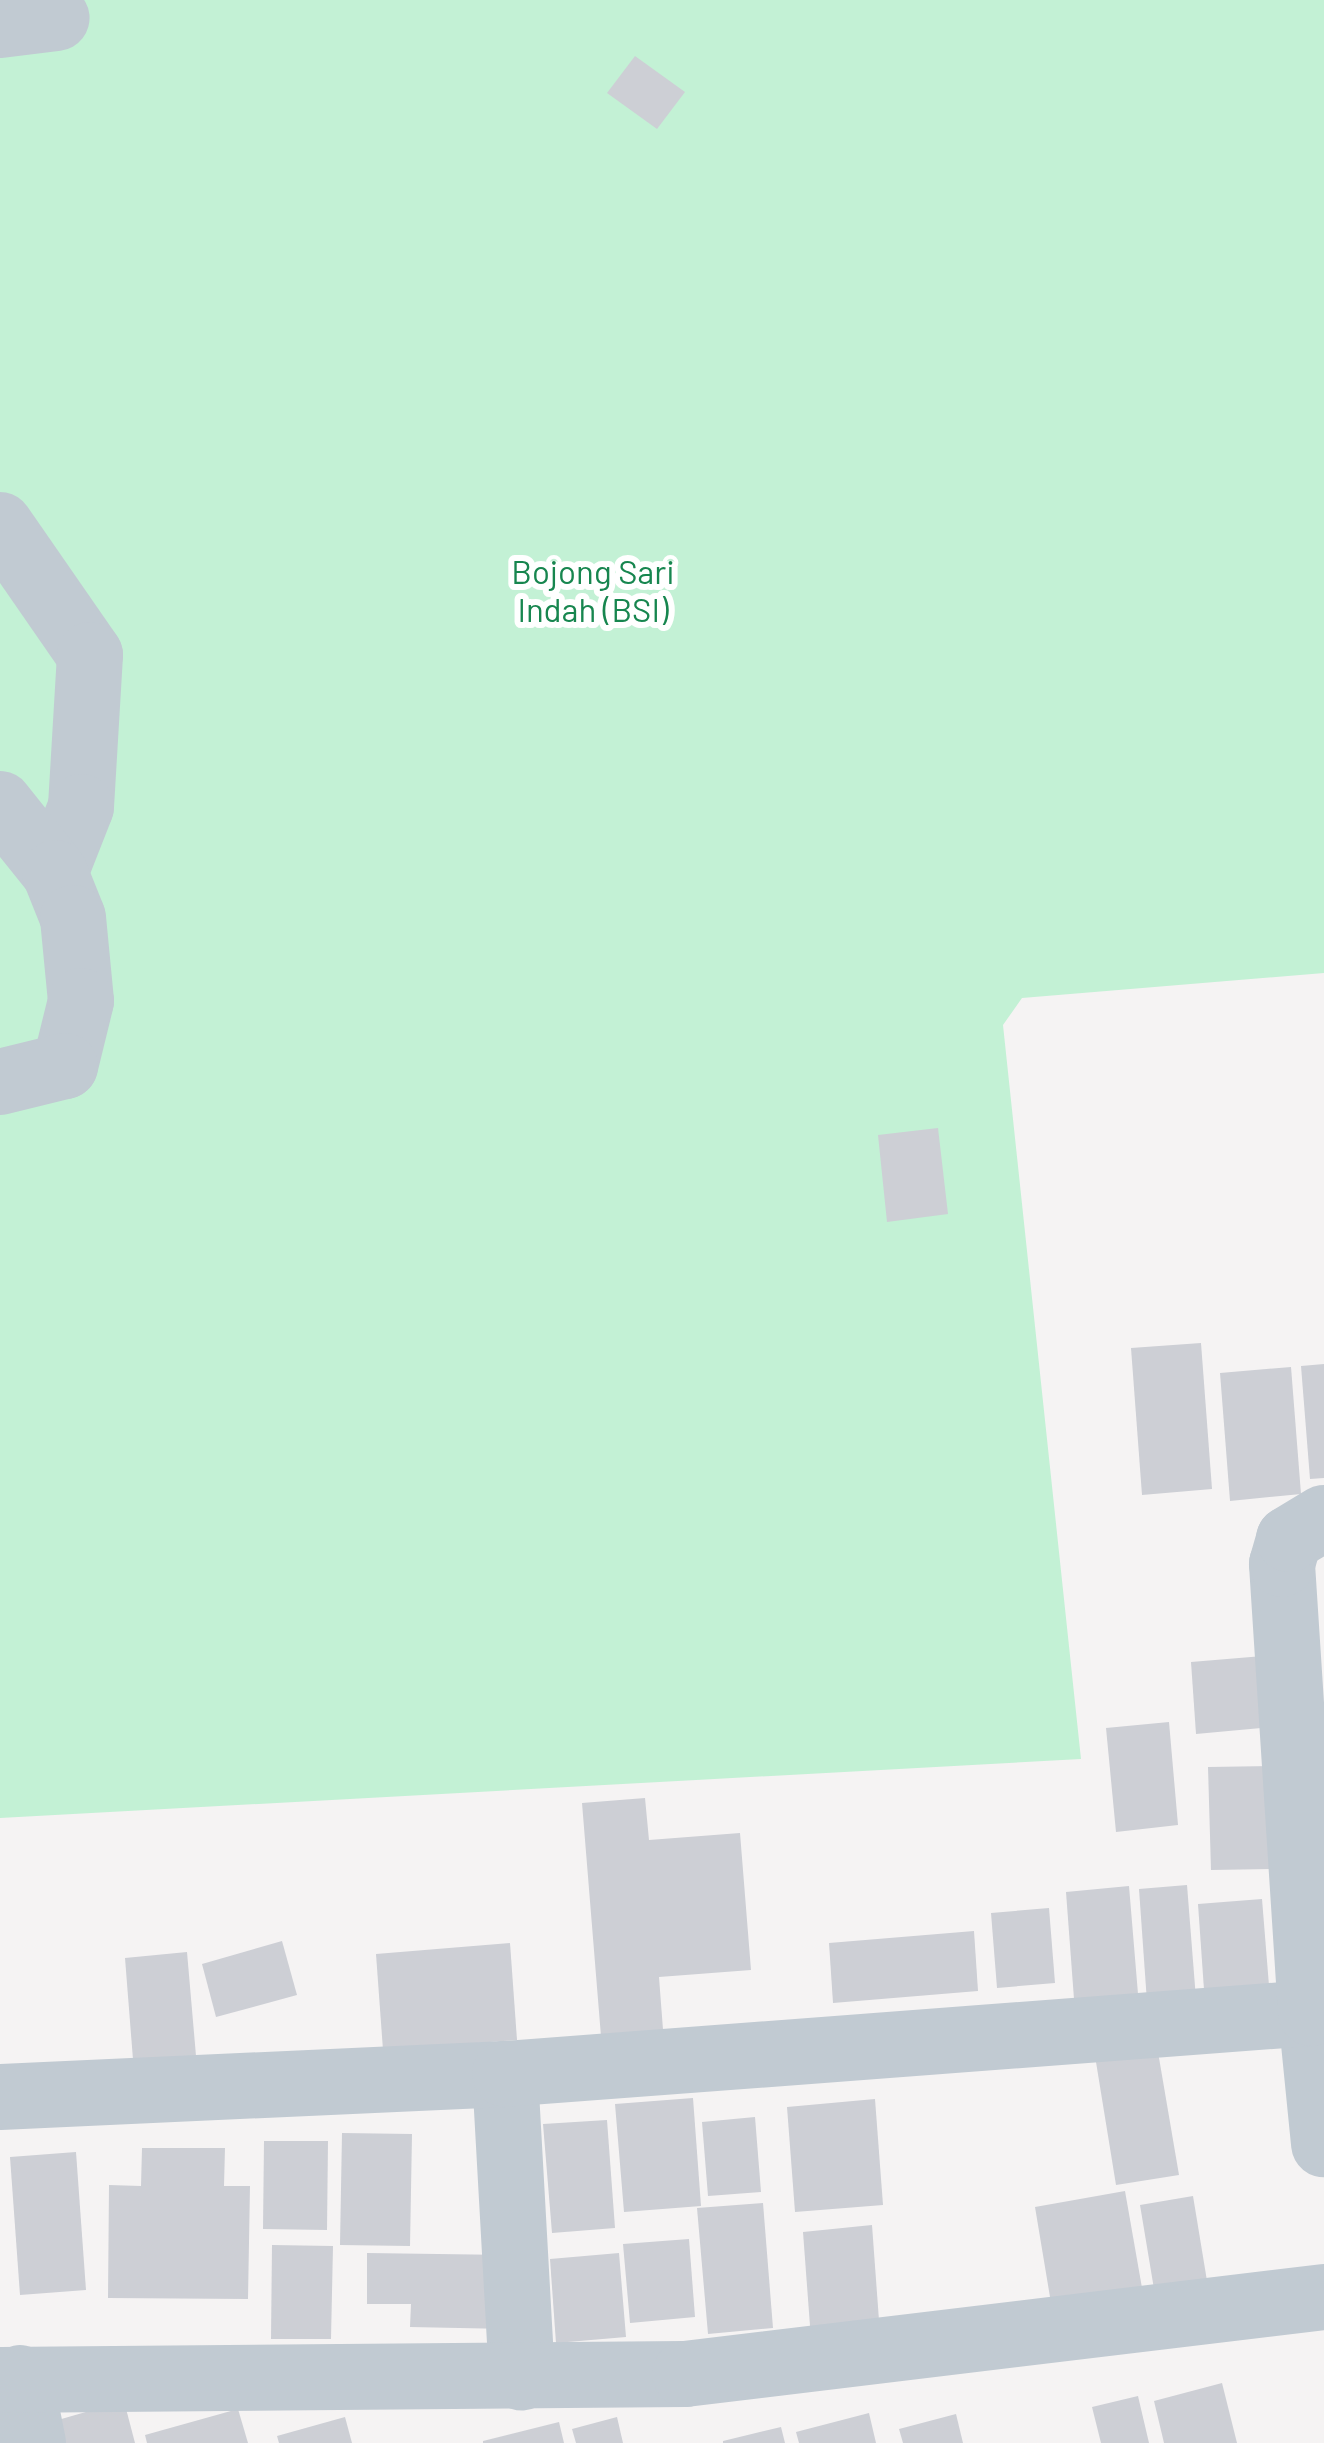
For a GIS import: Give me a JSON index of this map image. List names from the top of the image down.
{
  "parks": ["Bojong Sari Indah (BSI)"]
}
